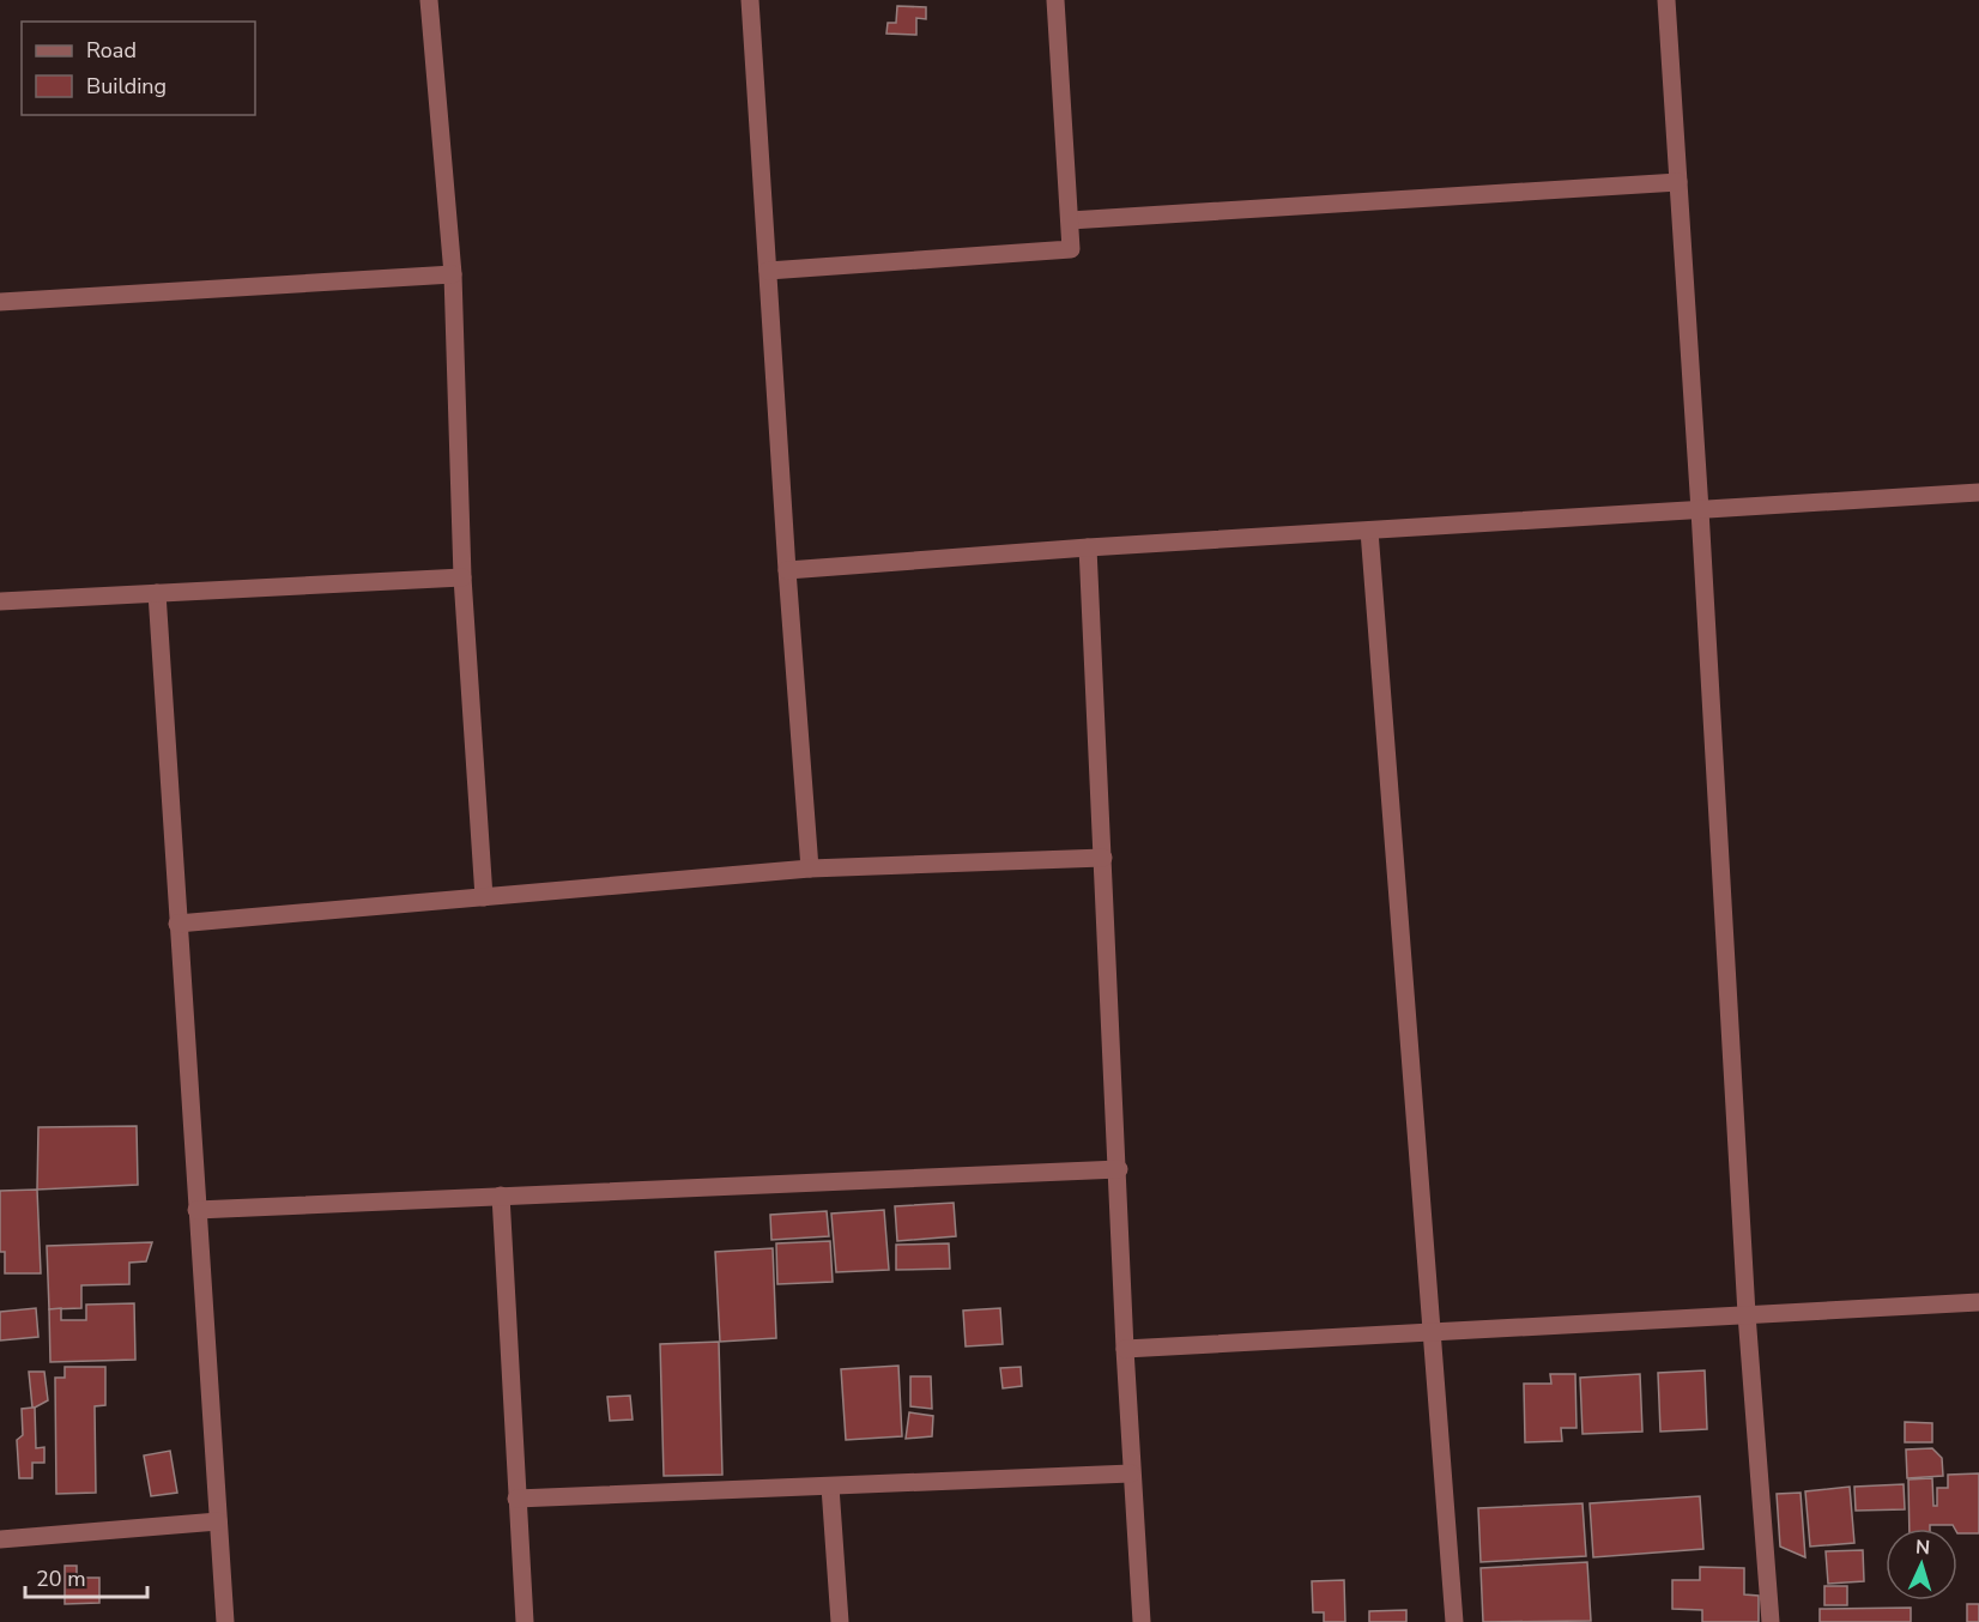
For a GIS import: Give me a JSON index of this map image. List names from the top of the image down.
{
  "legend": ["Road", "Building"],
  "scale_bar": "20 m",
  "north": "top"
}
